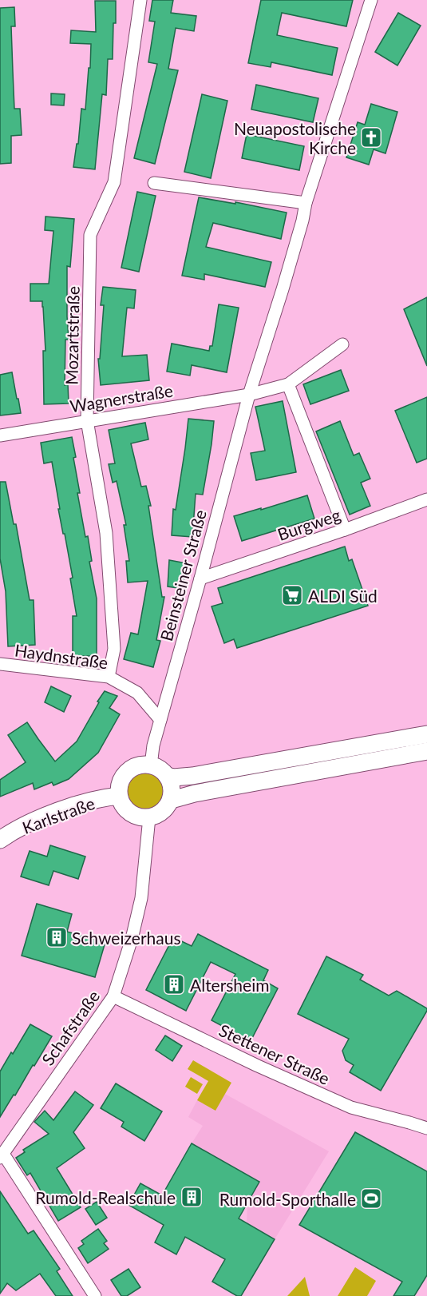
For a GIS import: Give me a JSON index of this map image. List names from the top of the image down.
{
  "streets": {
    "main road": ["Karlstraße"],
    "street": [
      "Mozartstraße",
      "Wagnerstraße",
      "Burgweg",
      "Beinsteiner Straße",
      "Haydnstraße",
      "Schafstraße",
      "Stettener Straße"
    ]
  },
  "crossings": [
    ["Mozartstraße", "Wagnerstraße"],
    ["Mozartstraße", "Haydnstraße"],
    ["Wagnerstraße", "Beinsteiner Straße"],
    ["Burgweg", "Beinsteiner Straße"],
    ["Beinsteiner Straße", "Haydnstraße"],
    ["Beinsteiner Straße", "Karlstraße"],
    ["Beinsteiner Straße", "Schafstraße"],
    ["Karlstraße", "Schafstraße"],
    ["Schafstraße", "Stettener Straße"]
  ],
  "places": {
    "church": ["Neuapostolische Kirche"],
    "supermarket": ["ALDI Süd"],
    "building": ["Schweizerhaus", "Altersheim", "Rumold-Realschule"],
    "sports": ["Rumold-Sporthalle"]
  }
}
